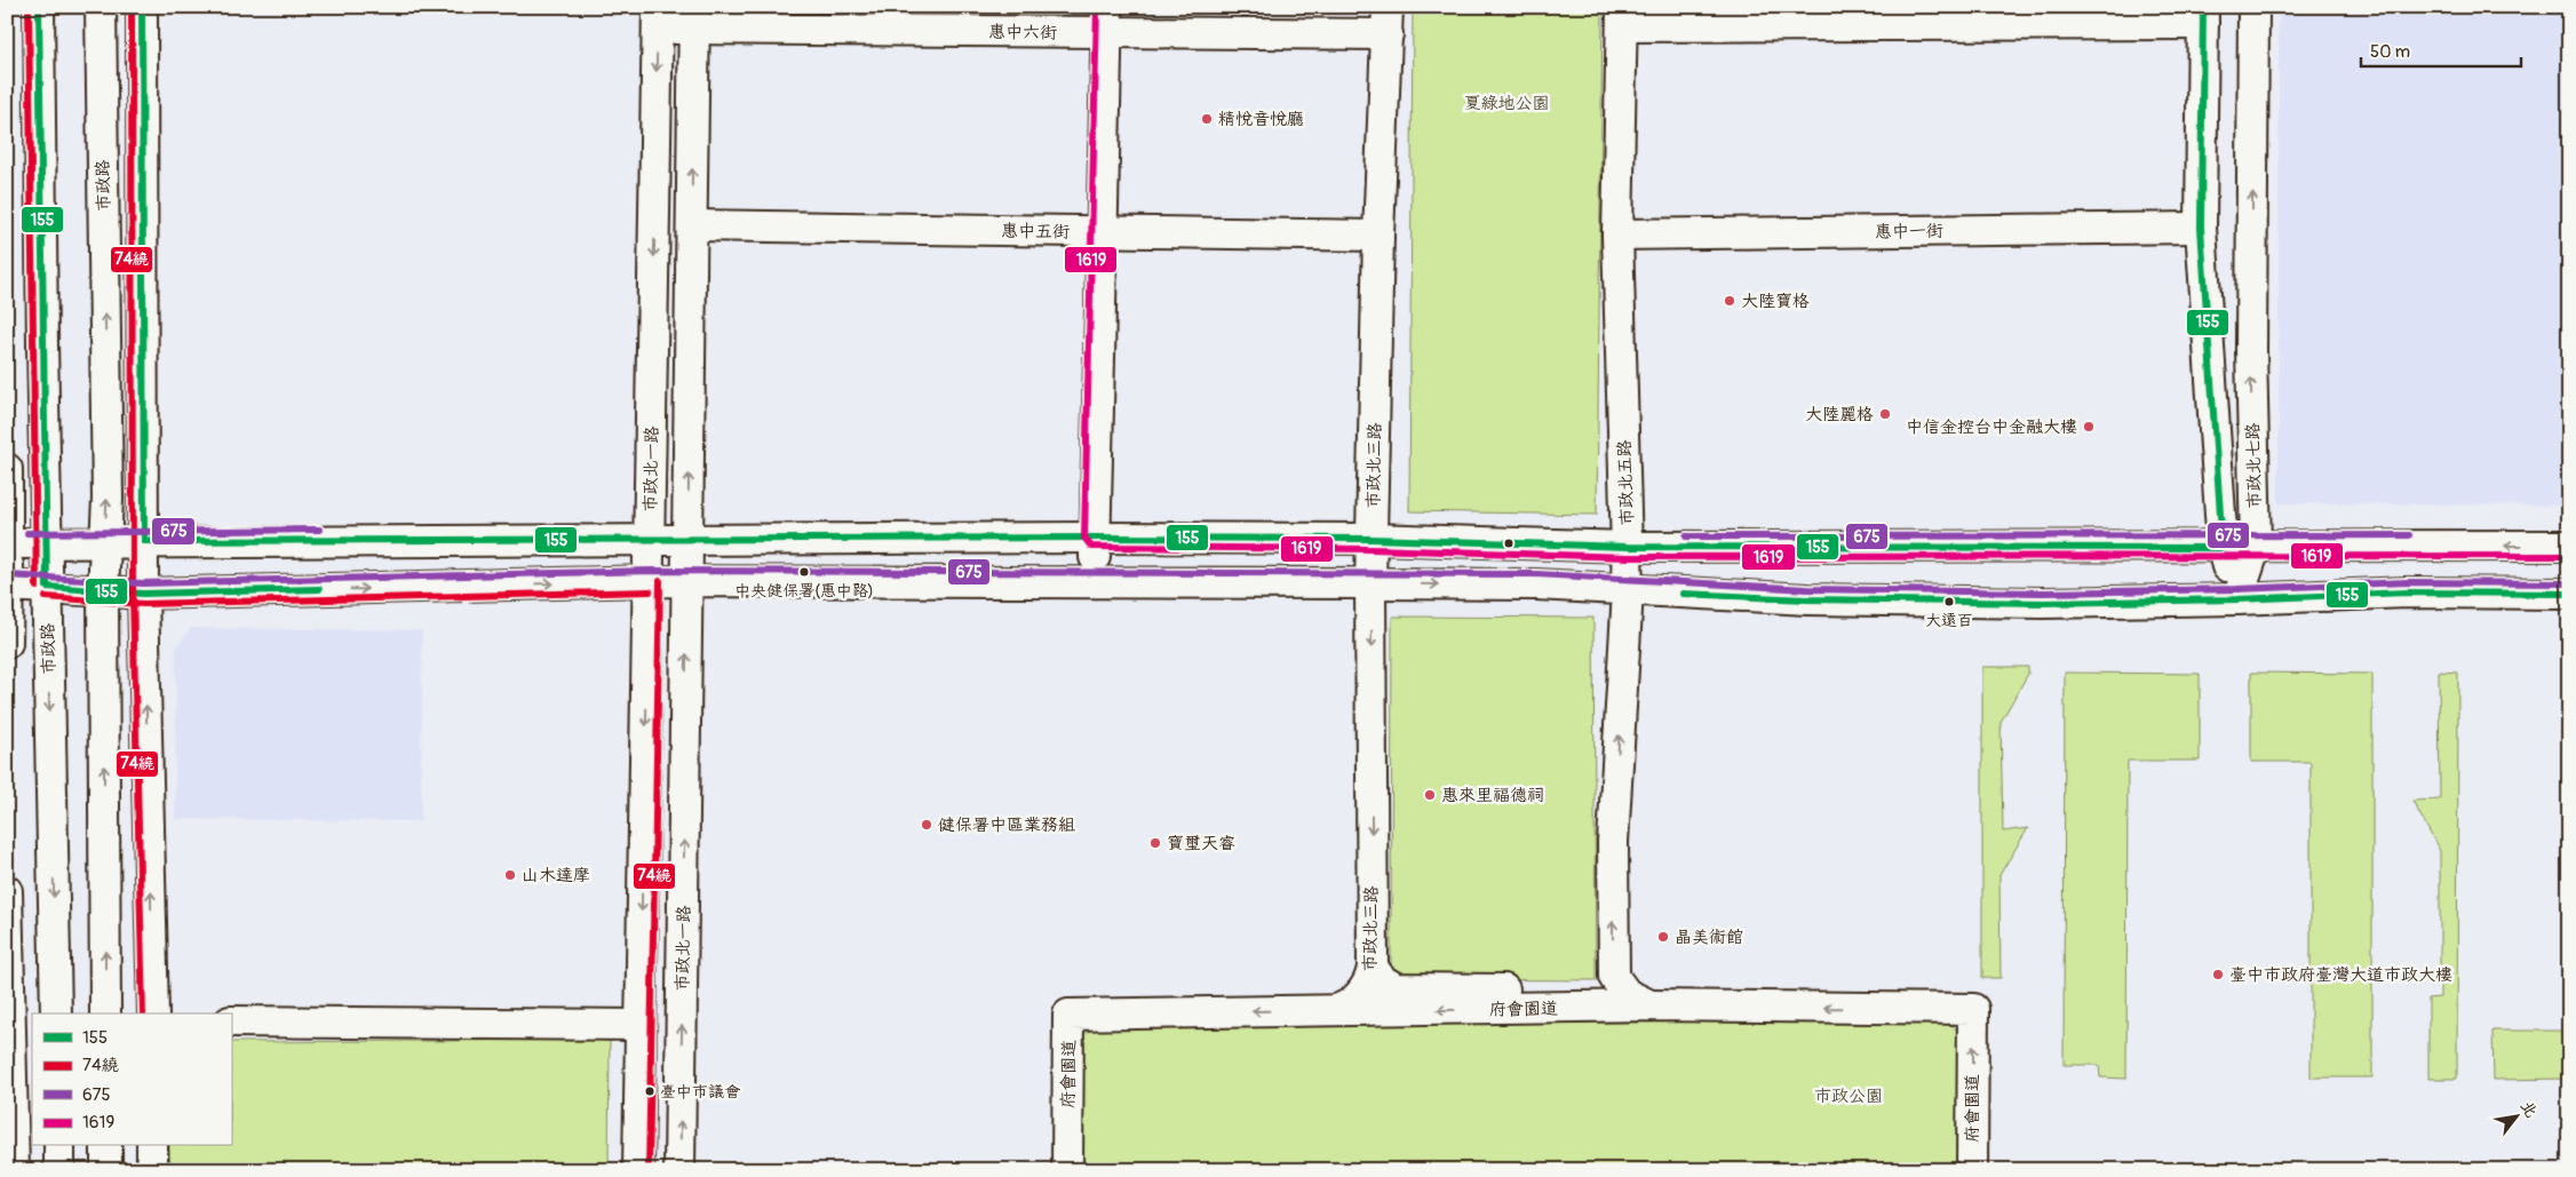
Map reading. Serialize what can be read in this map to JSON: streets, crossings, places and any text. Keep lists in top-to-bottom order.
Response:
{
  "streets": {
    "street": [
      "惠中六街",
      "市政路",
      "惠中五街",
      "惠中一街",
      "市政北三路",
      "市政北七路",
      "市政北一路",
      "市政北五路",
      "府會園道"
    ]
  },
  "crossings": [
    ["惠中六街", "市政北三路"],
    ["惠中六街", "市政北一路"],
    ["惠中五街", "市政北三路"],
    ["惠中五街", "市政北一路"],
    ["惠中一街", "市政北七路"],
    ["惠中一街", "市政北五路"],
    ["市政北三路", "府會園道"]
  ],
  "one_way": ["市政北三路", "市政北五路"],
  "parks": ["夏綠地公園", "市政公園"],
  "places": [
    "精悅音悅廳",
    "大陸寶格",
    "大陸麗格",
    "中信金控台中金融大樓",
    "中央健保署(惠中路)",
    "大遠百",
    "惠來里福德祠",
    "健保署中區業務組",
    "寶璽天睿",
    "山木達摩",
    "晶美術館",
    "臺中市政府臺灣大道市政大樓",
    "臺中市議會"
  ],
  "lines": [
    "transit line 155",
    "transit line 74繞",
    "transit line 1619",
    "transit line 675"
  ],
  "legend": [
    "155",
    "74繞",
    "675",
    "1619"
  ],
  "scale_bar": "50 m",
  "north": "top right"
}
